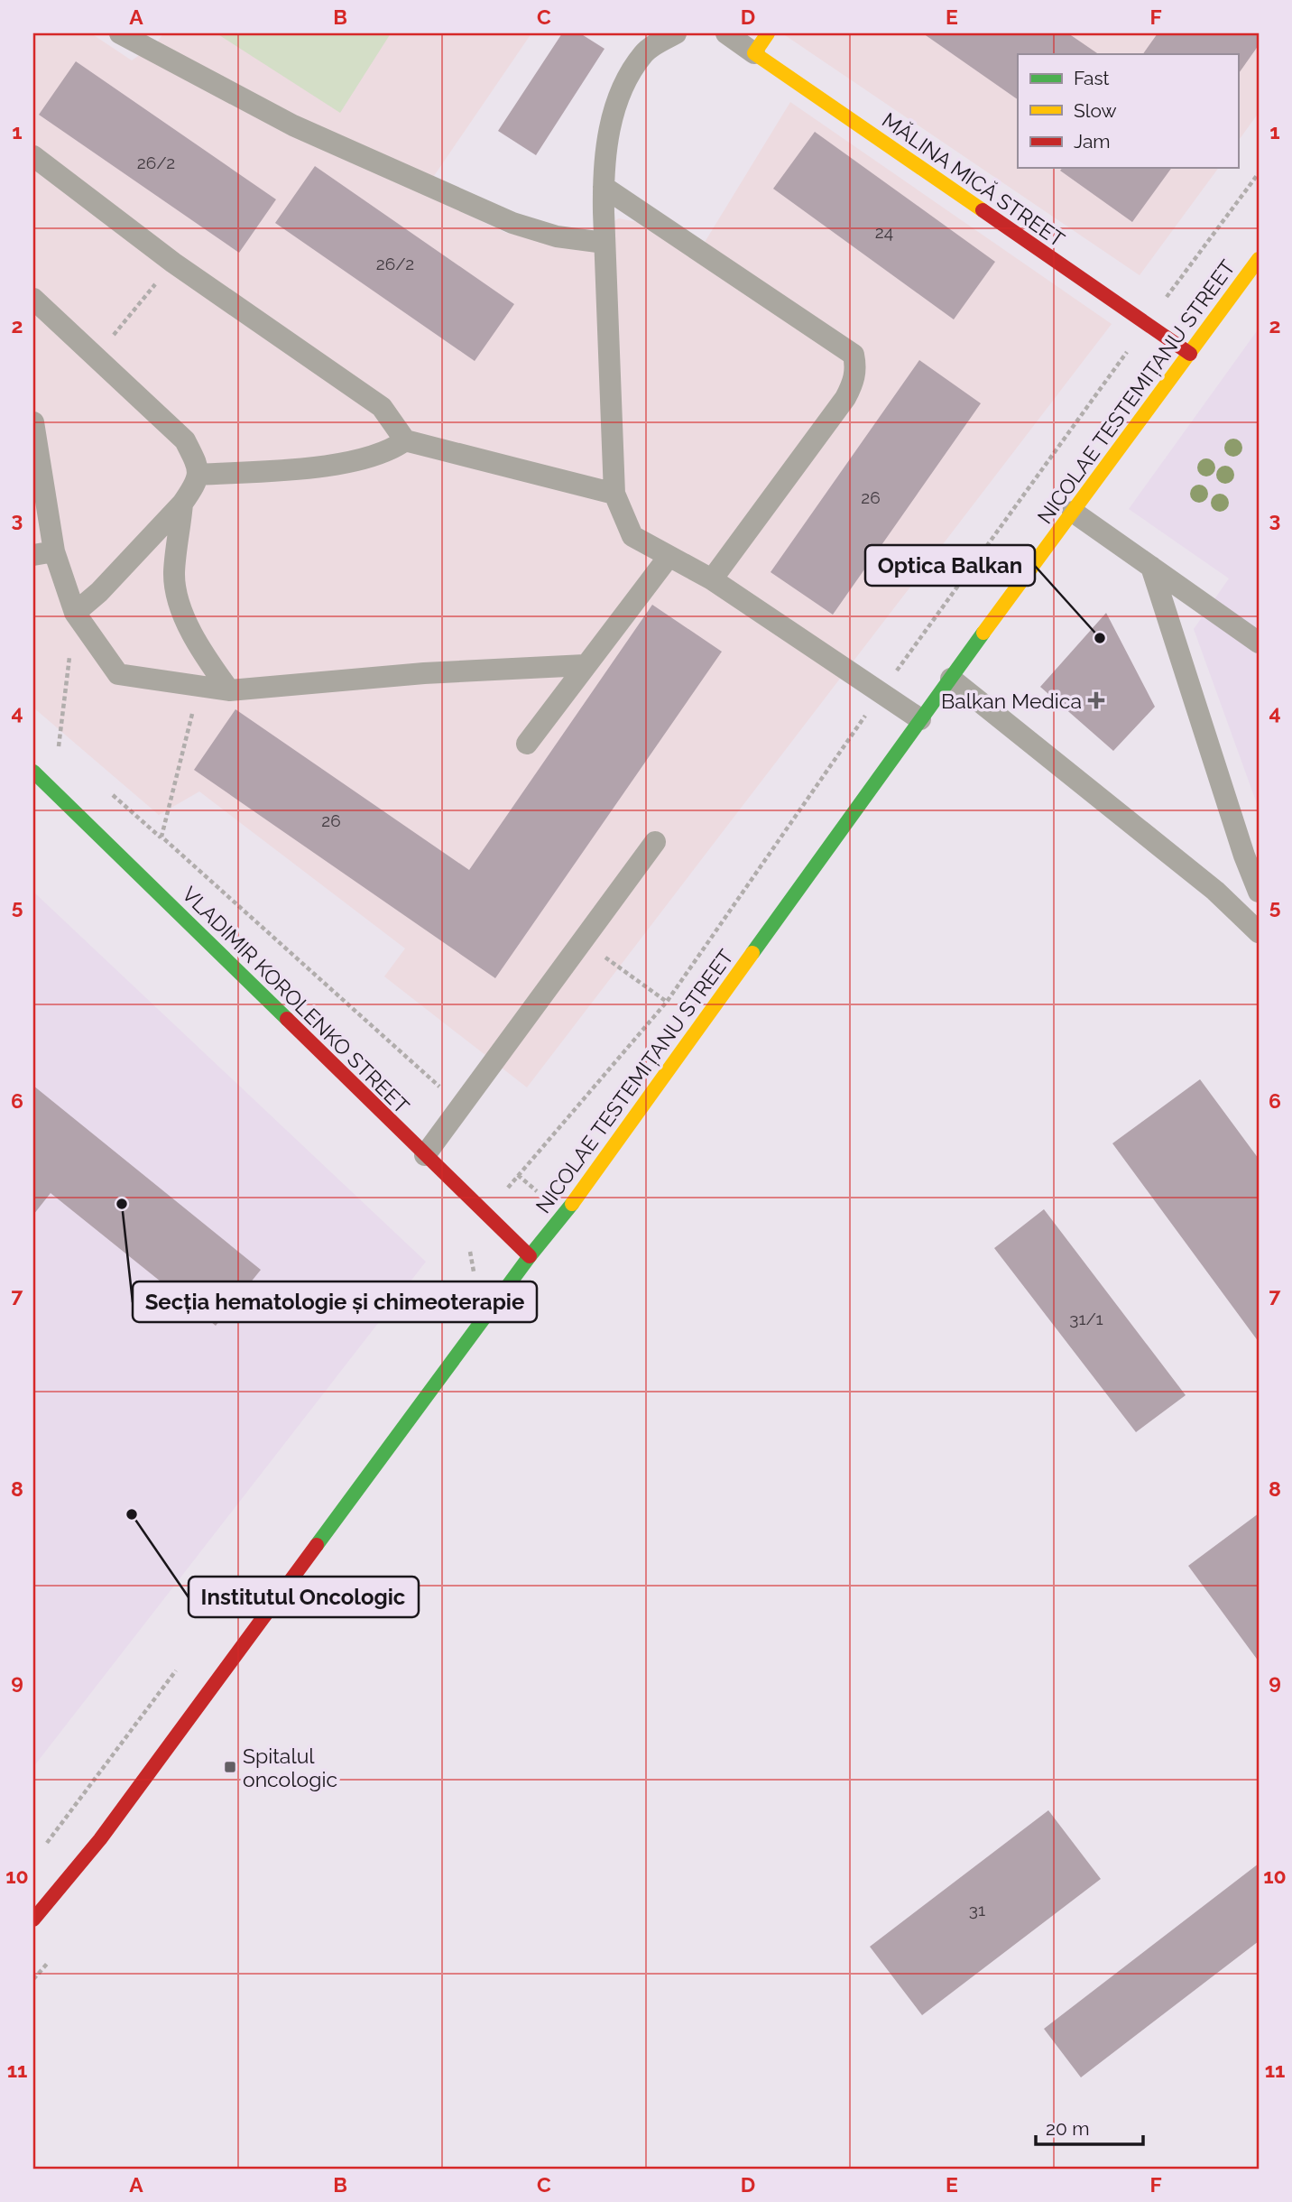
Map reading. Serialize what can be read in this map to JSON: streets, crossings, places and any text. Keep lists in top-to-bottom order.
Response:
{
  "streets": {
    "main road": ["MĂLINA MICĂ STREET", "NICOLAE TESTEMIȚANU STREET", "VLADIMIR KOROLENKO STREET"]
  },
  "crossings": [
    ["MĂLINA MICĂ STREET", "NICOLAE TESTEMIȚANU STREET"],
    ["NICOLAE TESTEMIȚANU STREET", "VLADIMIR KOROLENKO STREET"]
  ],
  "places": {
    "other": ["Optica Balkan", "Secția hematologie și chimeoterapie", "Institutul Oncologic"],
    "health": ["Balkan Medica"],
    "transit": ["Spitalul oncologic"]
  },
  "house_numbers": [
    "26/2",
    "24",
    "26/2",
    "26",
    "26",
    "31/1",
    "31"
  ],
  "legend": ["Fast", "Slow", "Jam"],
  "scale_bar": "20 m",
  "grid": {
    "columns": [
      "A",
      "B",
      "C",
      "D",
      "E",
      "F"
    ],
    "rows": [
      "1",
      "2",
      "3",
      "4",
      "5",
      "6",
      "7",
      "8",
      "9",
      "10",
      "11"
    ]
  }
}
